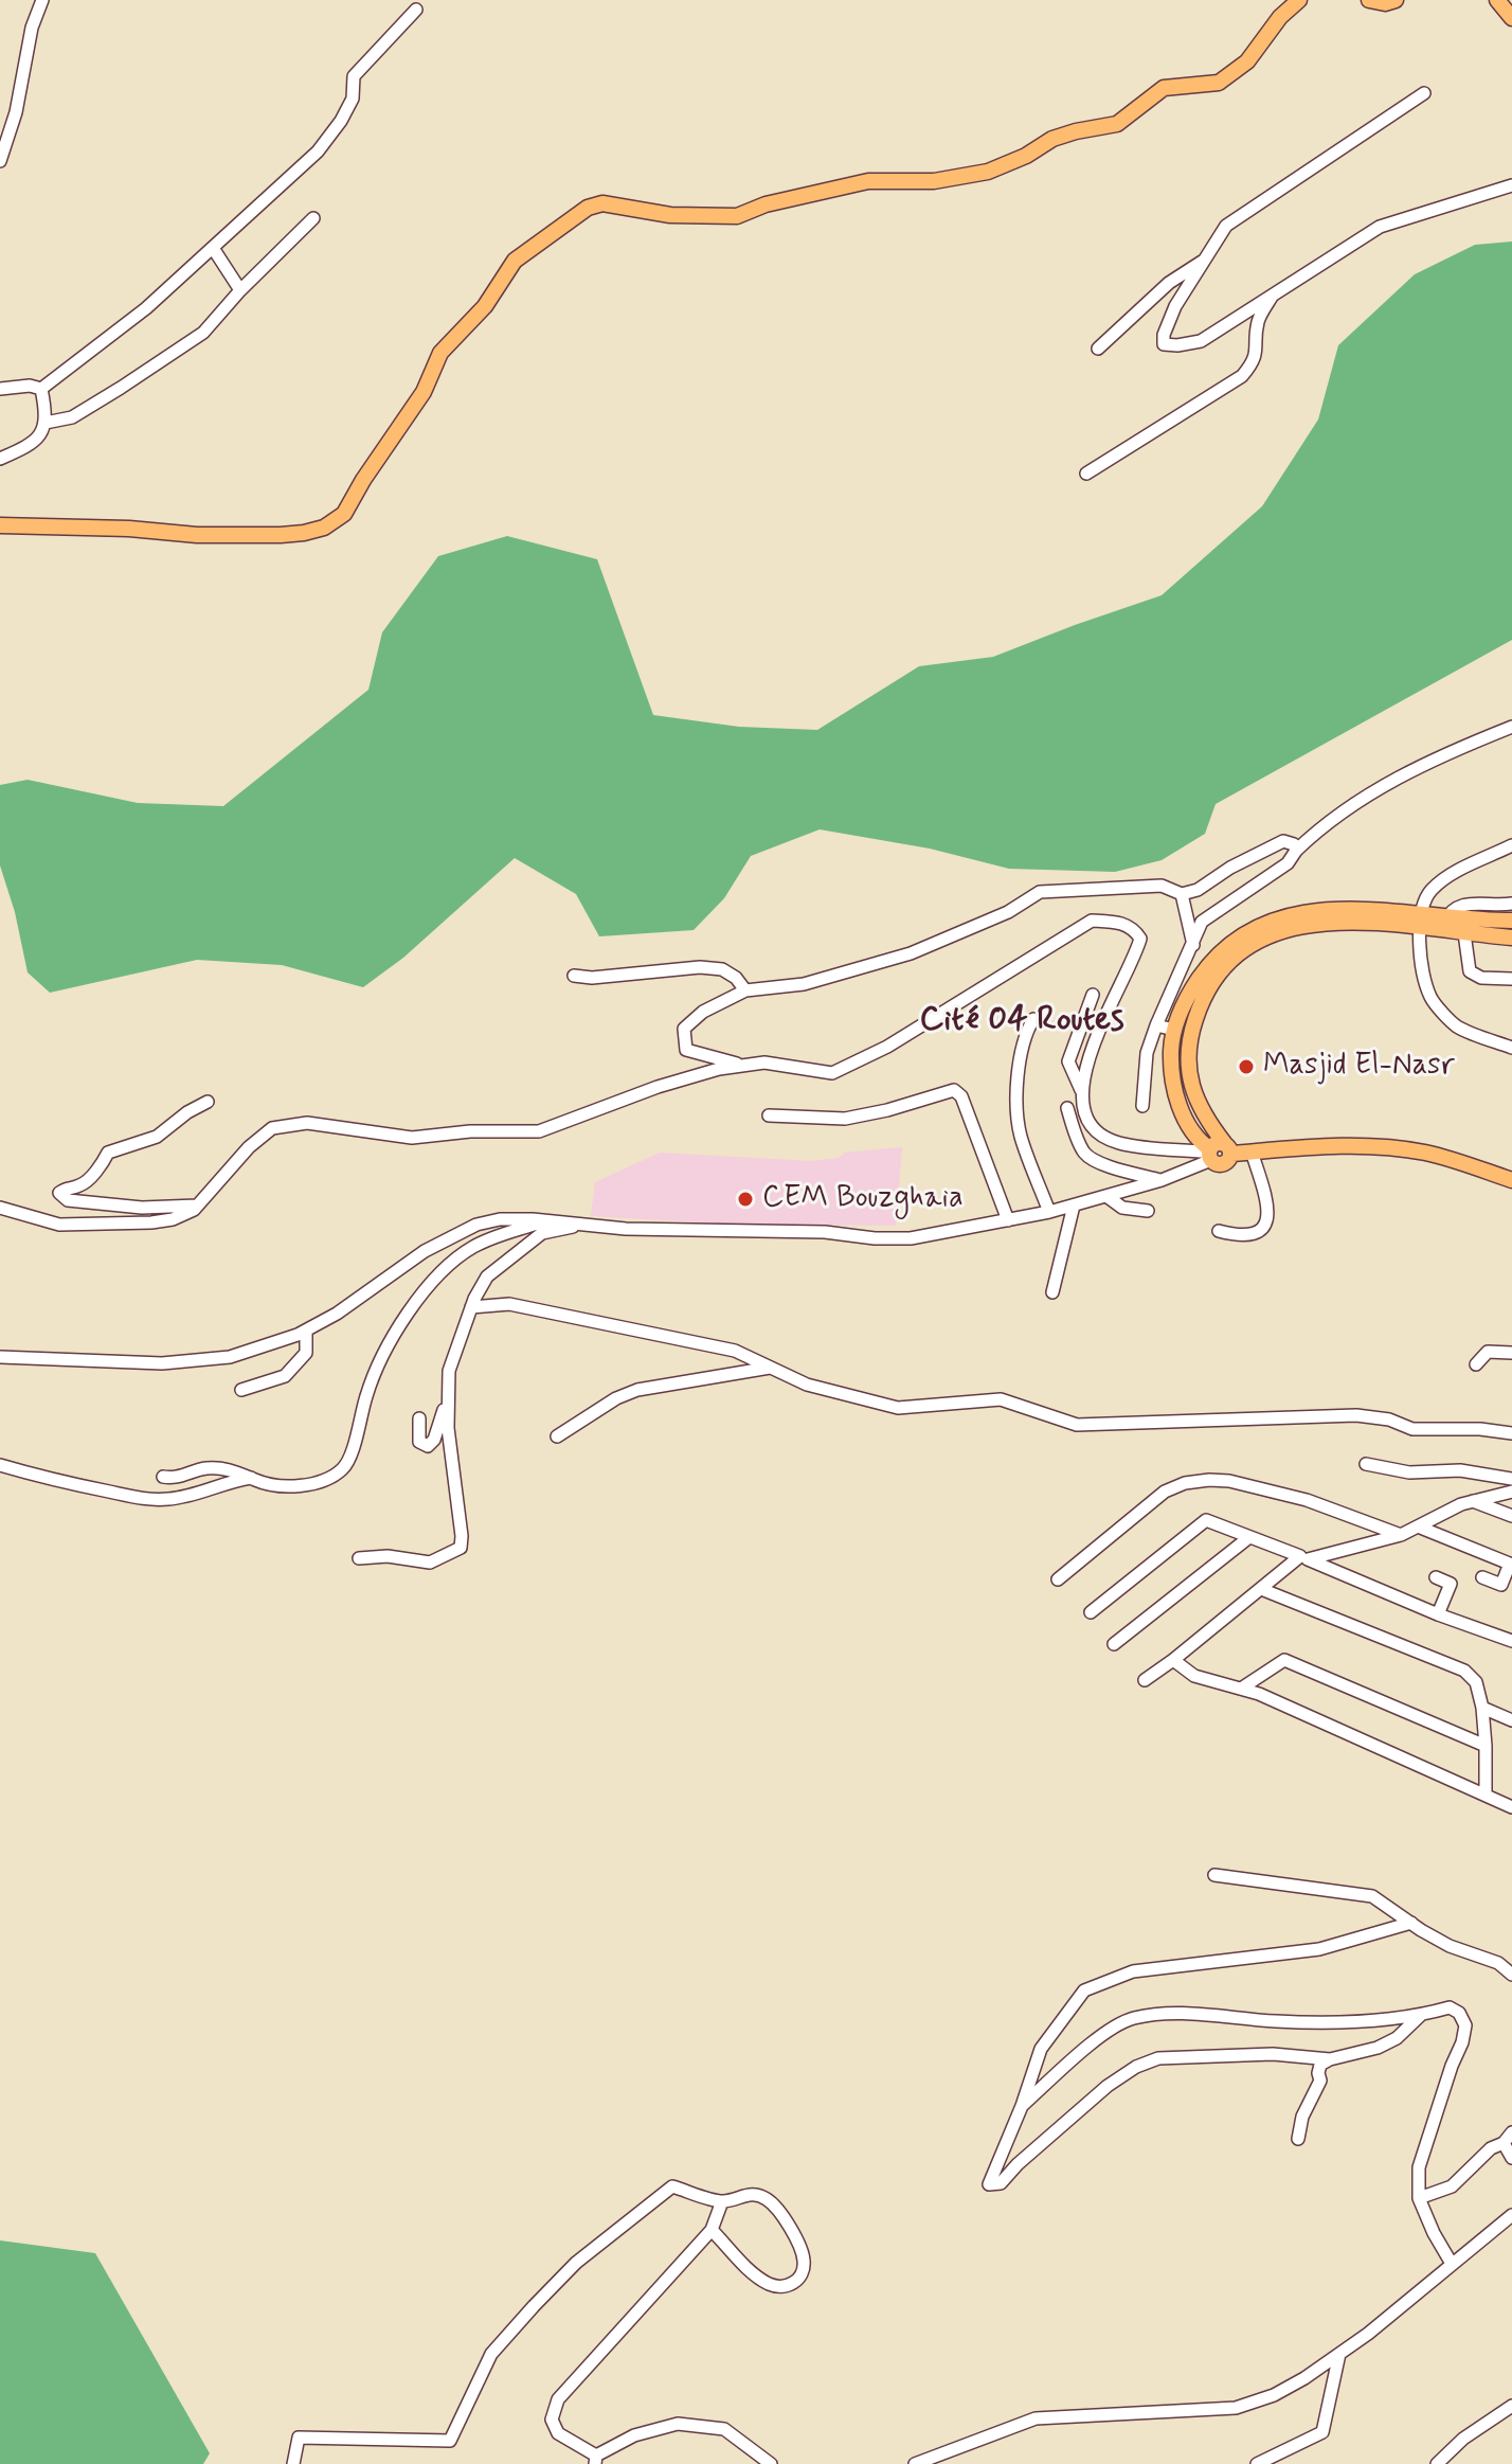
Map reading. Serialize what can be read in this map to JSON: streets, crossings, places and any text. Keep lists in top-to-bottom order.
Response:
{
  "districts": ["Cité 04 Routes"],
  "places": ["Masjid El-Nasr", "CEM Bouzghaia"]
}
